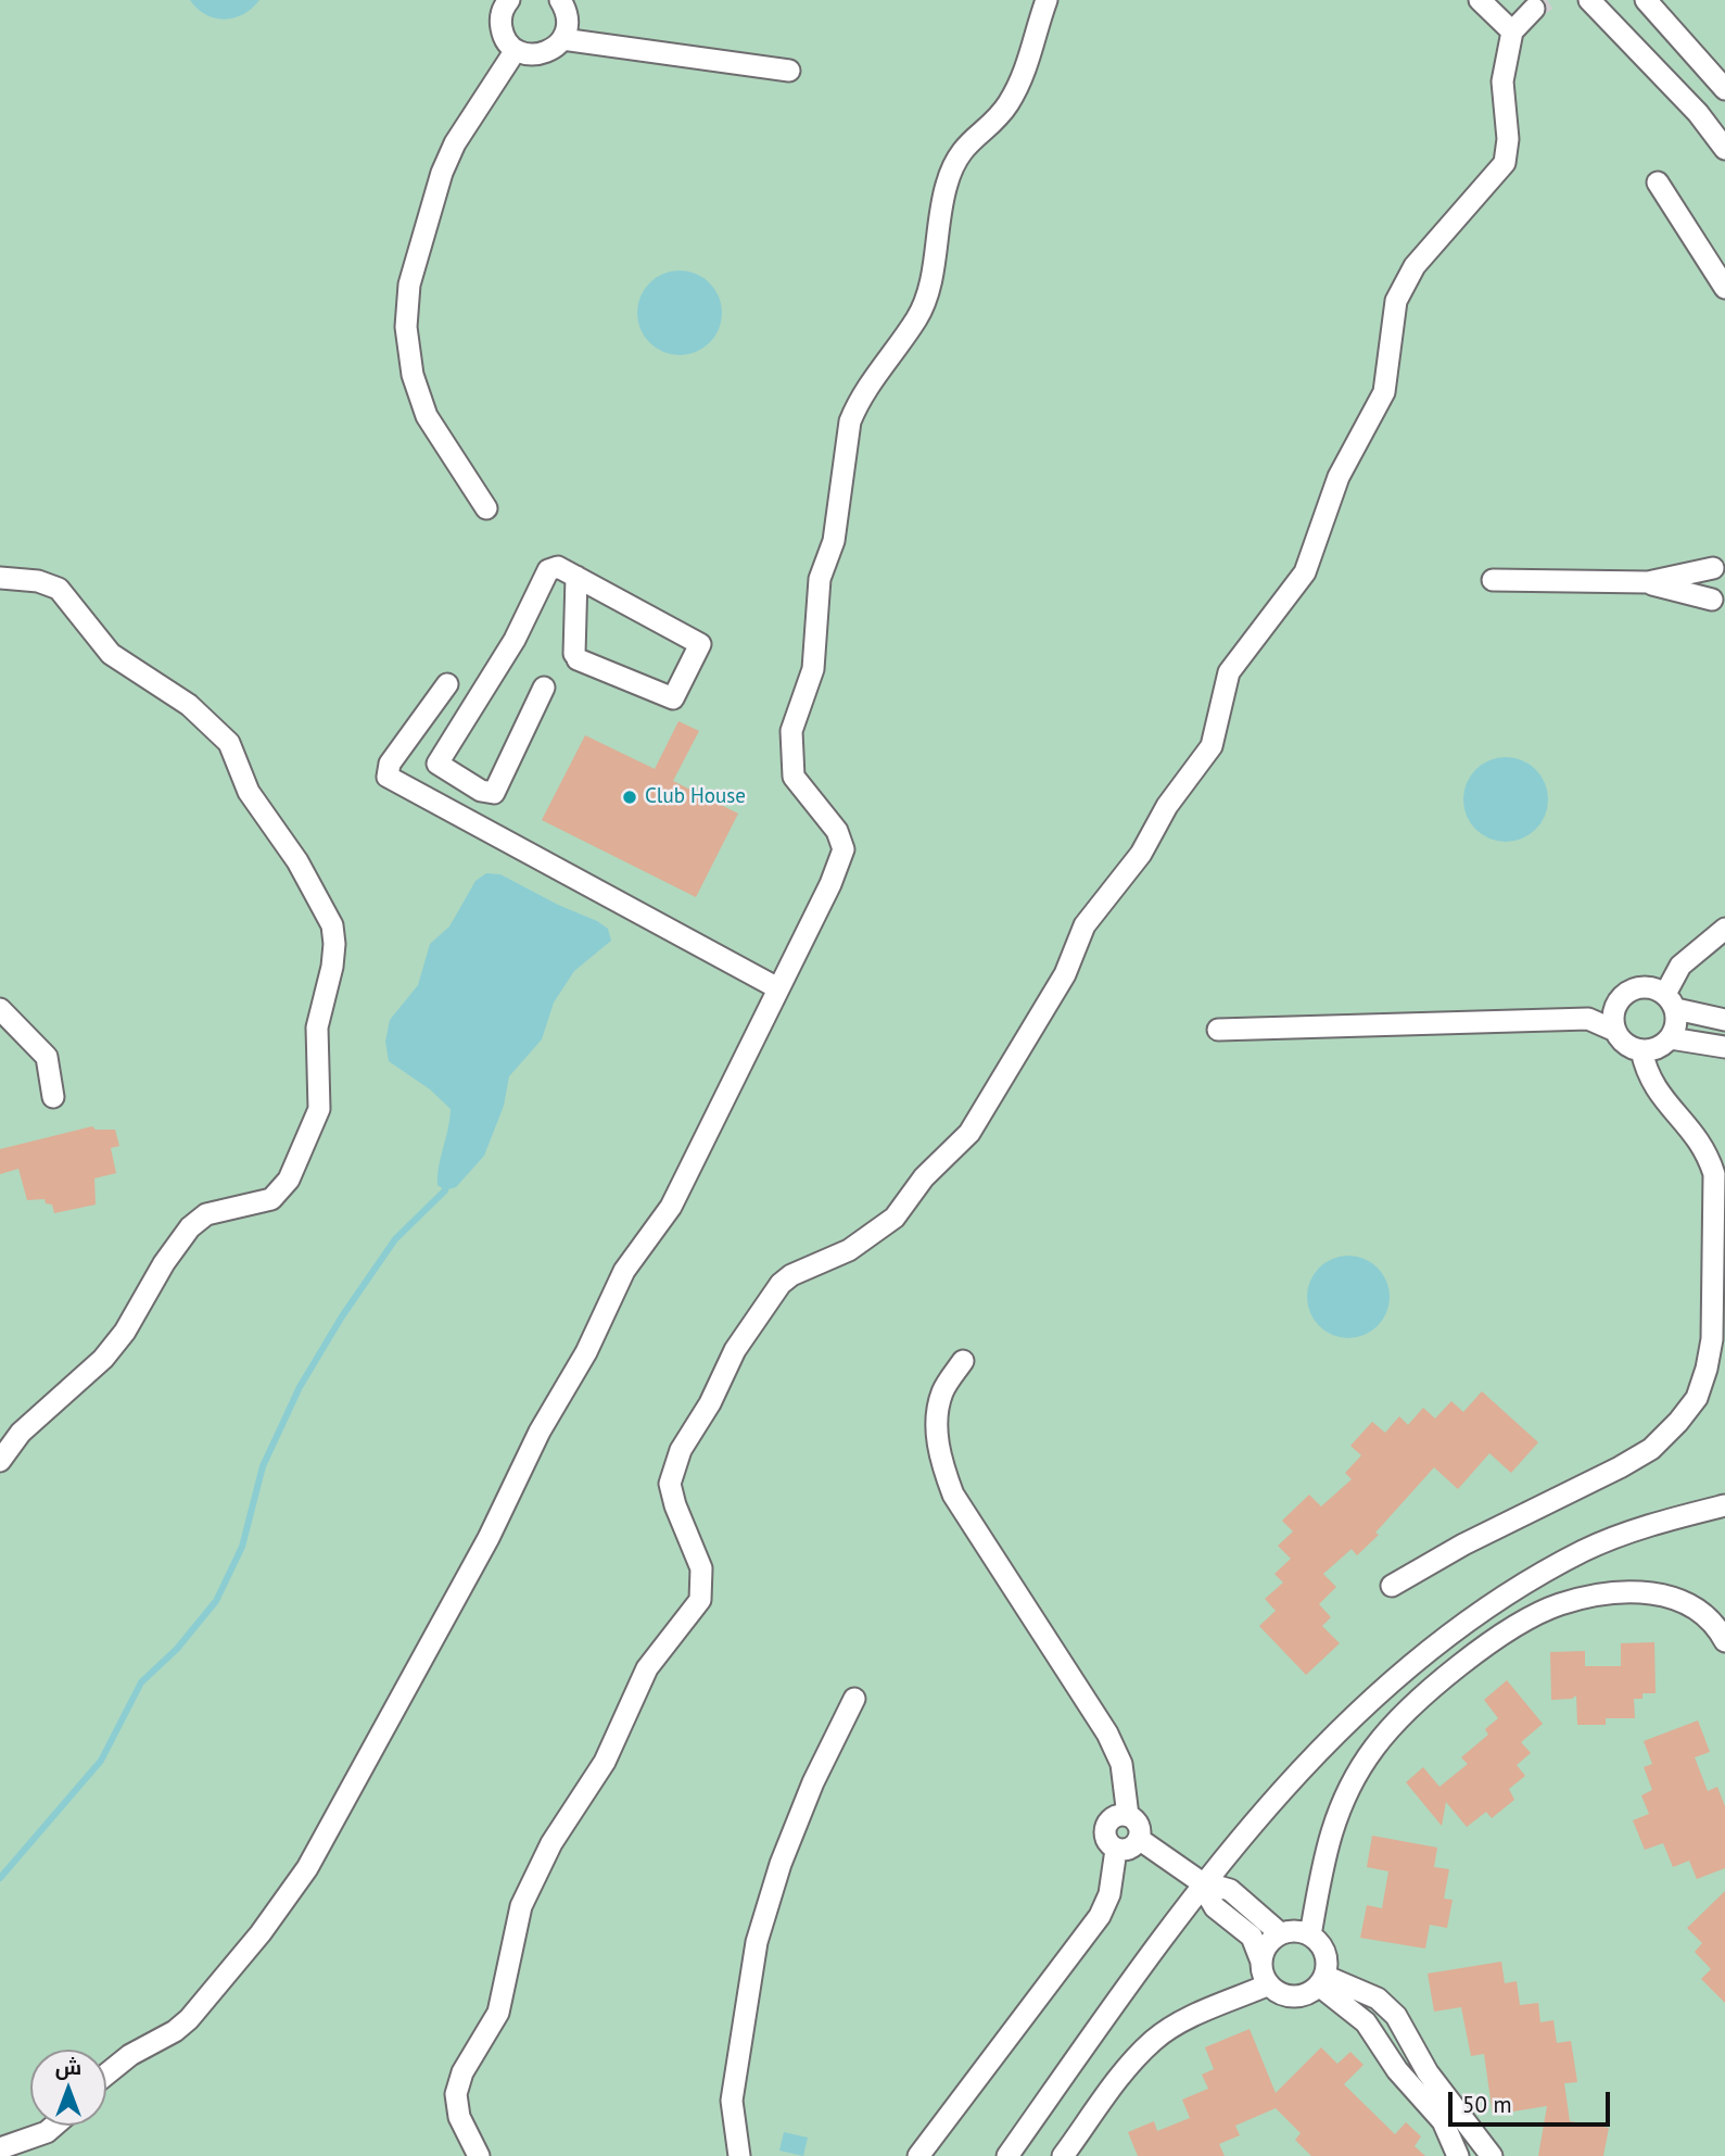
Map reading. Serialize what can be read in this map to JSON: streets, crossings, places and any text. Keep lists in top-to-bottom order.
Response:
{
  "places": ["Club House"],
  "scale_bar": "50 m",
  "north": "top"
}
